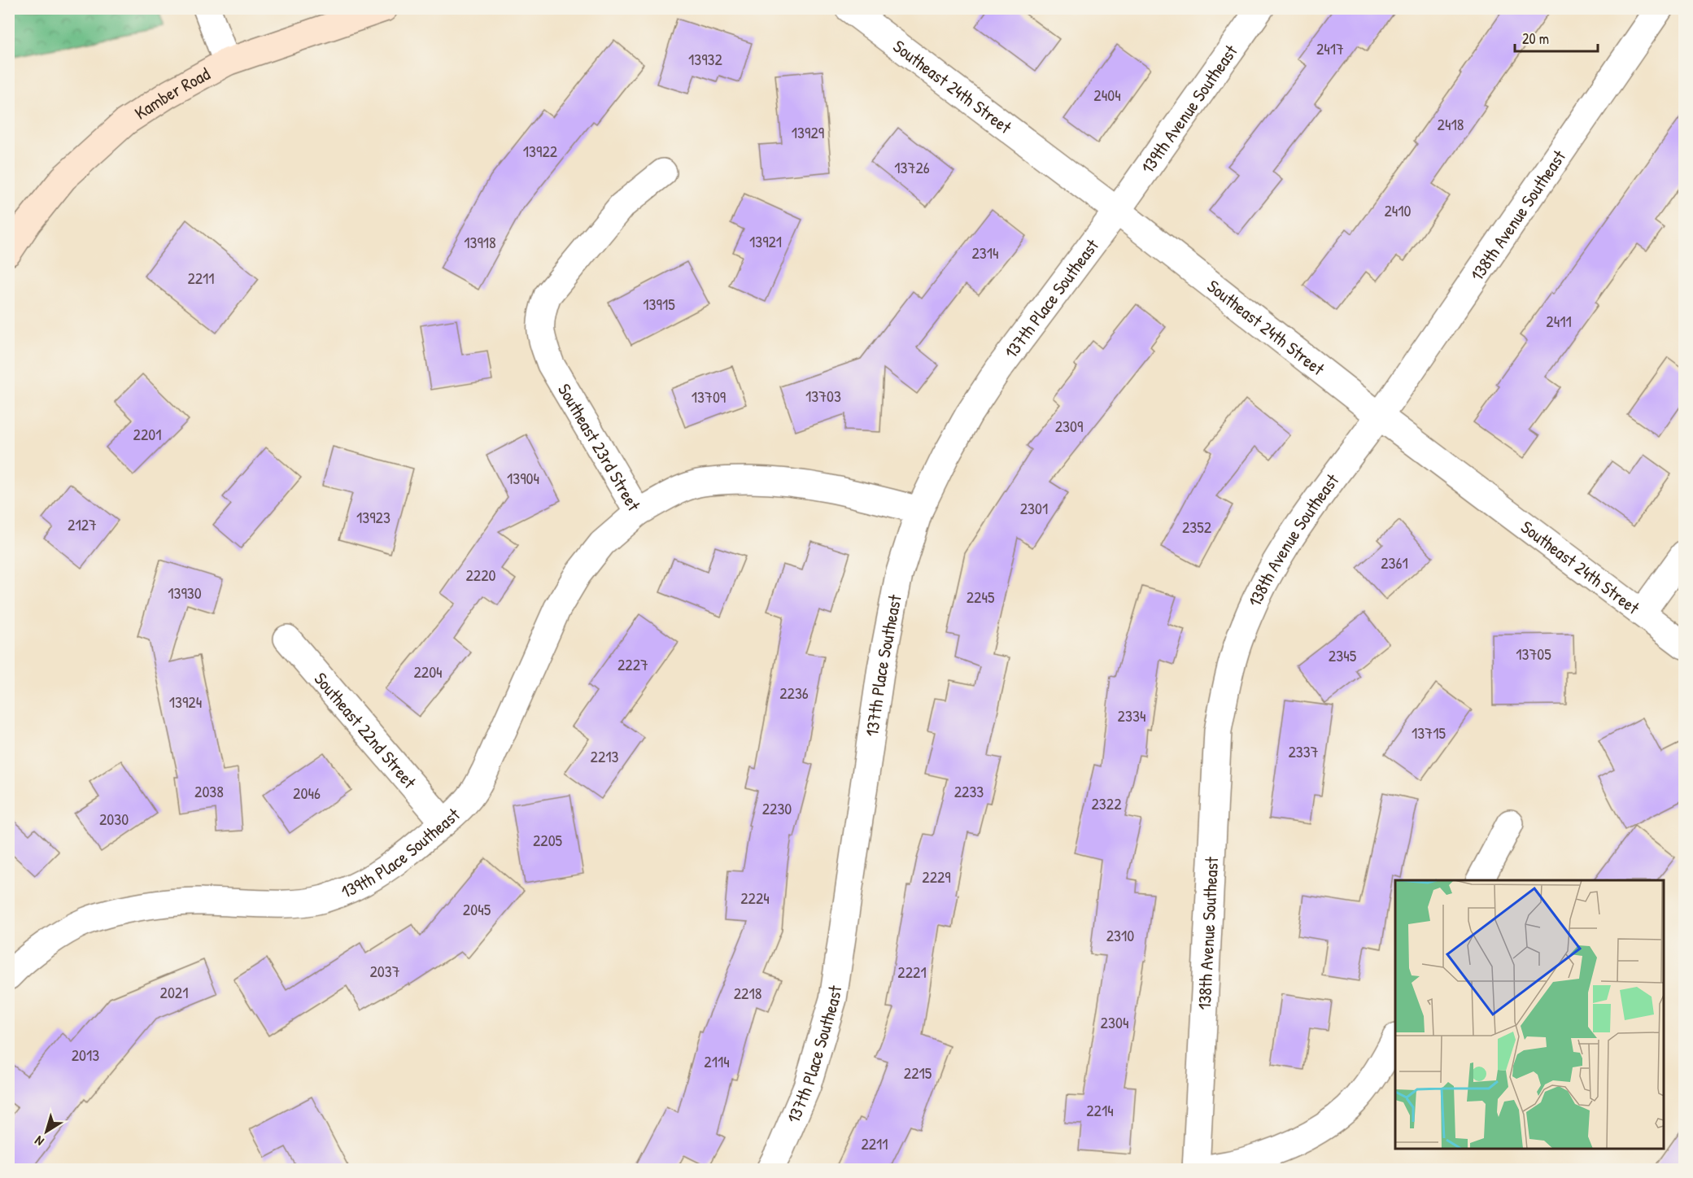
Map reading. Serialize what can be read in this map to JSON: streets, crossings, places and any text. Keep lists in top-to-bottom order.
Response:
{
  "streets": {
    "street": [
      "Southeast 24th Street",
      "Kamber Road",
      "139th Avenue Southeast",
      "138th Avenue Southeast",
      "137th Place Southeast",
      "Southeast 23rd Street",
      "Southeast 22nd Street",
      "139th Place Southeast"
    ]
  },
  "crossings": [
    ["Southeast 24th Street", "139th Avenue Southeast"],
    ["Southeast 24th Street", "138th Avenue Southeast"],
    ["Southeast 24th Street", "137th Place Southeast"],
    ["139th Avenue Southeast", "137th Place Southeast"],
    ["137th Place Southeast", "Southeast 23rd Street"],
    ["Southeast 23rd Street", "139th Place Southeast"],
    ["Southeast 22nd Street", "139th Place Southeast"]
  ],
  "house_numbers": [
    "2417",
    "13932",
    "2404",
    "2418",
    "13929",
    "13922",
    "13726",
    "2410",
    "13921",
    "13918",
    "2314",
    "2211",
    "13915",
    "2411",
    "13703",
    "13709",
    "2309",
    "2201",
    "13904",
    "2301",
    "13923",
    "2127",
    "2352",
    "2361",
    "2220",
    "13930",
    "2245",
    "13705",
    "2345",
    "2227",
    "2204",
    "2236",
    "13924",
    "2334",
    "13715",
    "2337",
    "2213",
    "2038",
    "2233",
    "2046",
    "2322",
    "2230",
    "2030",
    "2205",
    "2229",
    "2224",
    "2045",
    "2310",
    "2037",
    "2221",
    "2021",
    "2218",
    "2304",
    "2013",
    "2114",
    "2215",
    "2214",
    "2211"
  ],
  "scale_bar": "20 m",
  "north": "bottom left"
}
